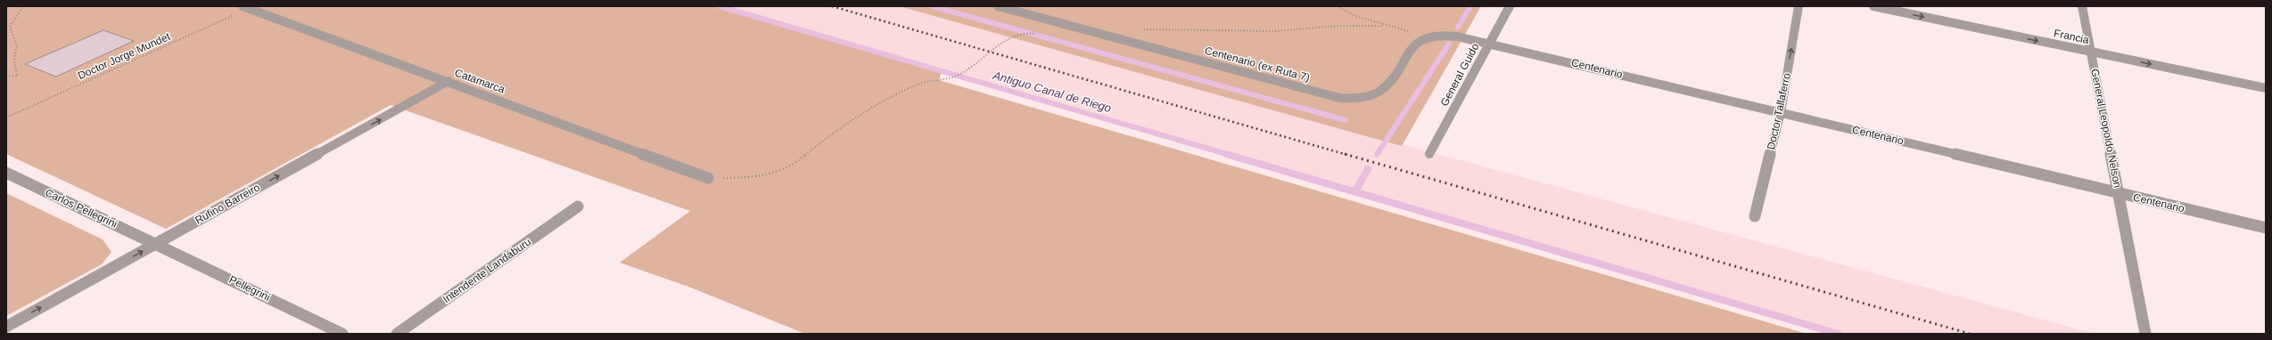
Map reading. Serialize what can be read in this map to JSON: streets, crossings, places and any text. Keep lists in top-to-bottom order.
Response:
{
  "streets": {
    "street": [
      "Francia",
      "Centenario (ex Ruta 7)",
      "Centenario",
      "General Guido",
      "Catamarca",
      "Doctor Tallaferro",
      "General Leopoldo Nelson",
      "Rufino Barreiro",
      "Carlos Pellegrini",
      "Intendente Landáburu",
      "Pellegrini"
    ],
    "path": ["Doctor Jorge Mundet"]
  },
  "crossings": [
    ["Francia", "General Leopoldo Nelson"],
    ["Doctor Jorge Mundet", "Catamarca"],
    ["Centenario (ex Ruta 7)", "Centenario"],
    ["Centenario (ex Ruta 7)", "General Guido"],
    ["Centenario", "General Guido"],
    ["Centenario", "Doctor Tallaferro"],
    ["Centenario", "General Leopoldo Nelson"],
    ["Catamarca", "Rufino Barreiro"],
    ["Rufino Barreiro", "Carlos Pellegrini"],
    ["Rufino Barreiro", "Pellegrini"],
    ["Carlos Pellegrini", "Pellegrini"]
  ],
  "one_way": ["Francia", "Doctor Tallaferro", "Rufino Barreiro"],
  "water": ["Antiguo Canal de Riego"]
}
